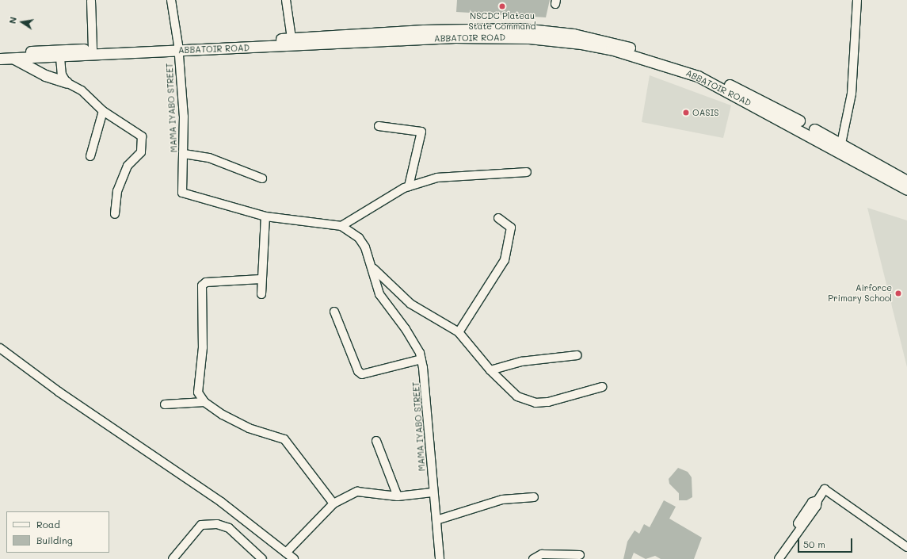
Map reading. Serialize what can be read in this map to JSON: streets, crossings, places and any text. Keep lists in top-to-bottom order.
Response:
{
  "streets": {
    "street": ["ABBATOIR ROAD", "MAMA IYABO STREET"]
  },
  "crossings": [
    ["ABBATOIR ROAD", "MAMA IYABO STREET"]
  ],
  "places": ["NSCDC Plateau State Command", "OASIS", "Airforce Primary School"],
  "legend": ["Road", "Building"],
  "scale_bar": "50 m",
  "north": "left"
}
